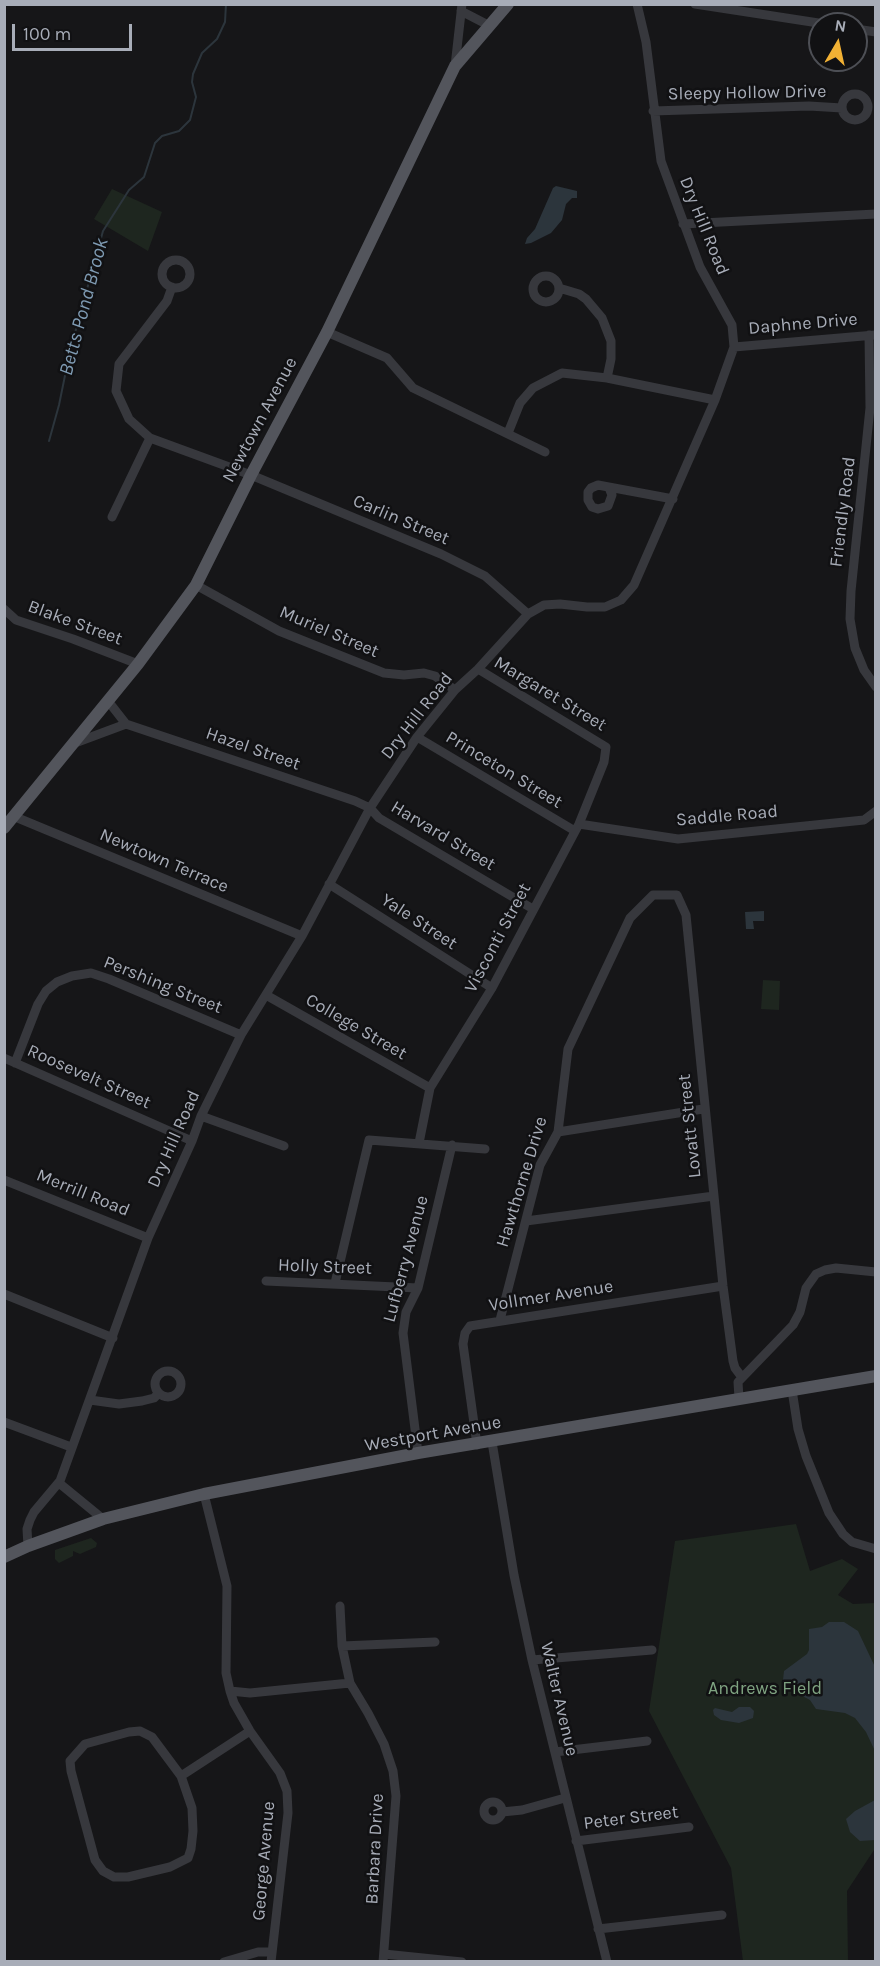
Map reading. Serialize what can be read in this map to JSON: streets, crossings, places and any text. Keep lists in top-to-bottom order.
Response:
{
  "streets": {
    "main road": ["Newtown Avenue", "Westport Avenue"],
    "street": [
      "Sleepy Hollow Drive",
      "Dry Hill Road",
      "Daphne Drive",
      "Friendly Road",
      "Carlin Street",
      "Blake Street",
      "Muriel Street",
      "Margaret Street",
      "Hazel Street",
      "Princeton Street",
      "Saddle Road",
      "Harvard Street",
      "Newtown Terrace",
      "Yale Street",
      "Visconti Street",
      "Pershing Street",
      "College Street",
      "Roosevelt Street",
      "Lovatt Street",
      "Hawthorne Drive",
      "Merrill Road",
      "Lufberry Avenue",
      "Holly Street",
      "Vollmer Avenue",
      "Walter Avenue",
      "Peter Street",
      "Barbara Drive",
      "George Avenue"
    ]
  },
  "crossings": [
    ["Sleepy Hollow Drive", "Dry Hill Road"],
    ["Dry Hill Road", "Daphne Drive"],
    ["Dry Hill Road", "Carlin Street"],
    ["Dry Hill Road", "Muriel Street"],
    ["Dry Hill Road", "Margaret Street"],
    ["Dry Hill Road", "Hazel Street"],
    ["Dry Hill Road", "Princeton Street"],
    ["Dry Hill Road", "Harvard Street"],
    ["Dry Hill Road", "Newtown Terrace"],
    ["Dry Hill Road", "Yale Street"],
    ["Dry Hill Road", "Pershing Street"],
    ["Dry Hill Road", "College Street"],
    ["Dry Hill Road", "Roosevelt Street"],
    ["Dry Hill Road", "Merrill Road"],
    ["Dry Hill Road", "Westport Avenue"],
    ["Daphne Drive", "Friendly Road"],
    ["Newtown Avenue", "Carlin Street"],
    ["Newtown Avenue", "Blake Street"],
    ["Newtown Avenue", "Muriel Street"],
    ["Newtown Avenue", "Newtown Terrace"],
    ["Margaret Street", "Visconti Street"],
    ["Hazel Street", "Harvard Street"],
    ["Princeton Street", "Saddle Road"],
    ["Princeton Street", "Visconti Street"],
    ["Saddle Road", "Visconti Street"],
    ["Harvard Street", "Visconti Street"],
    ["Yale Street", "Visconti Street"],
    ["Visconti Street", "College Street"],
    ["Pershing Street", "Roosevelt Street"],
    ["Lovatt Street", "Hawthorne Drive"],
    ["Lovatt Street", "Vollmer Avenue"],
    ["Hawthorne Drive", "Vollmer Avenue"],
    ["Lufberry Avenue", "Holly Street"],
    ["Lufberry Avenue", "Westport Avenue"],
    ["Vollmer Avenue", "Westport Avenue"],
    ["Westport Avenue", "Walter Avenue"],
    ["Westport Avenue", "George Avenue"],
    ["Walter Avenue", "Peter Street"]
  ],
  "water": ["Betts Pond Brook"],
  "parks": ["Andrews Field"],
  "scale_bar": "100 m",
  "north": "top"
}
